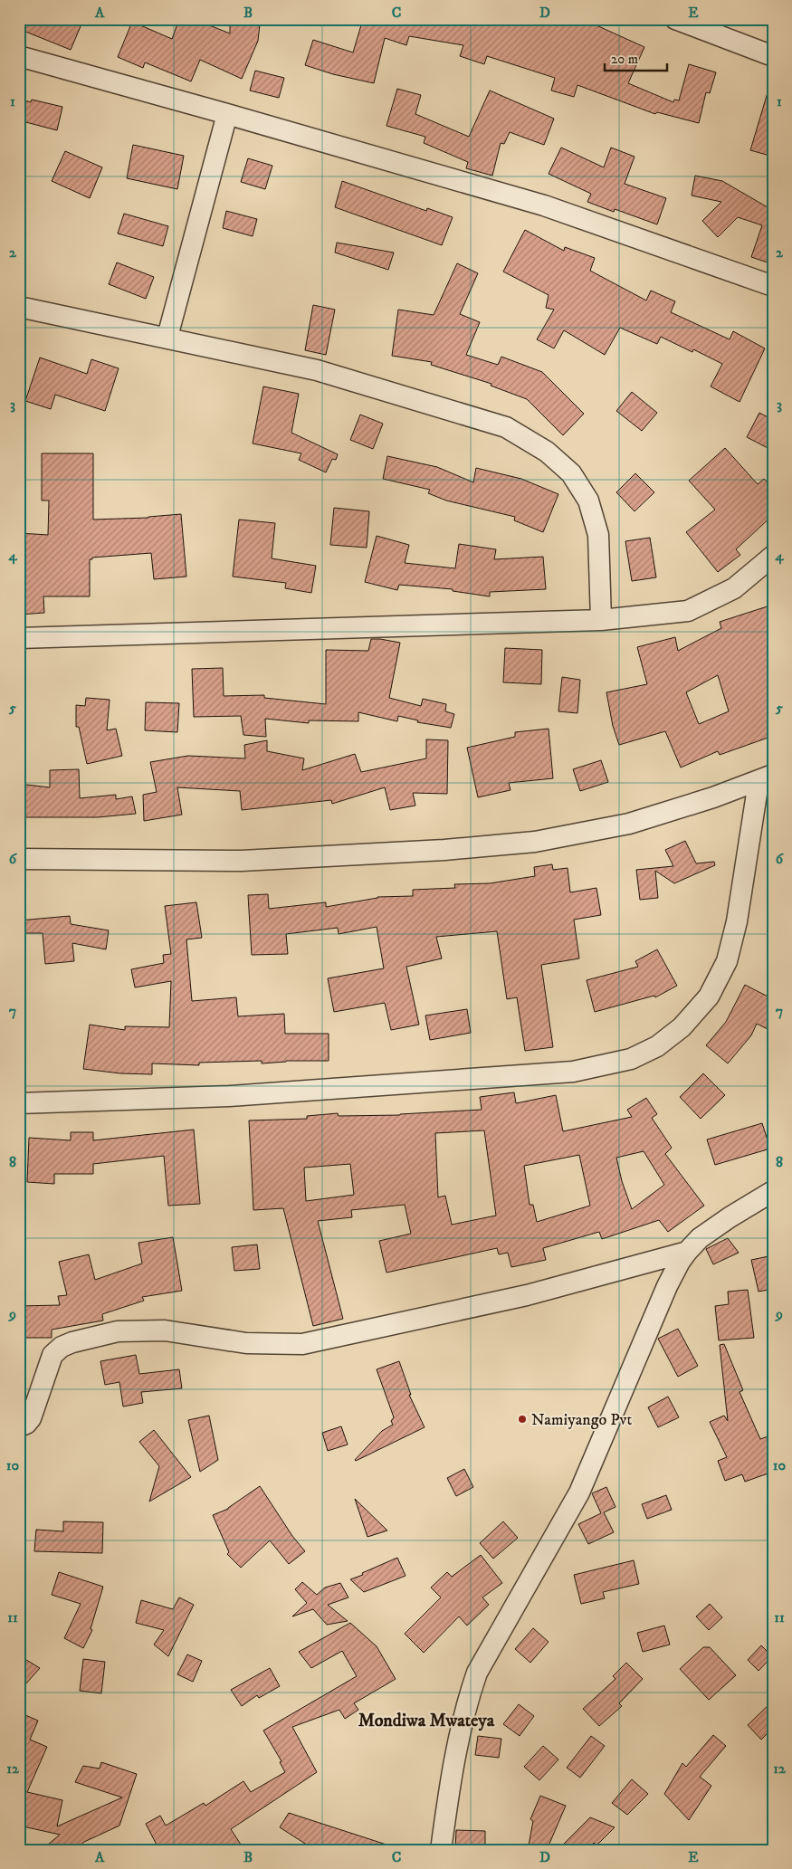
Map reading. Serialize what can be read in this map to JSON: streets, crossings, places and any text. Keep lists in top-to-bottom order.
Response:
{
  "districts": ["Mondiwa Mwateya"],
  "places": ["Namiyango Pvt"],
  "scale_bar": "20 m",
  "grid": {
    "columns": [
      "A",
      "B",
      "C",
      "D",
      "E"
    ],
    "rows": [
      "1",
      "2",
      "3",
      "4",
      "5",
      "6",
      "7",
      "8",
      "9",
      "10",
      "11",
      "12"
    ]
  }
}
